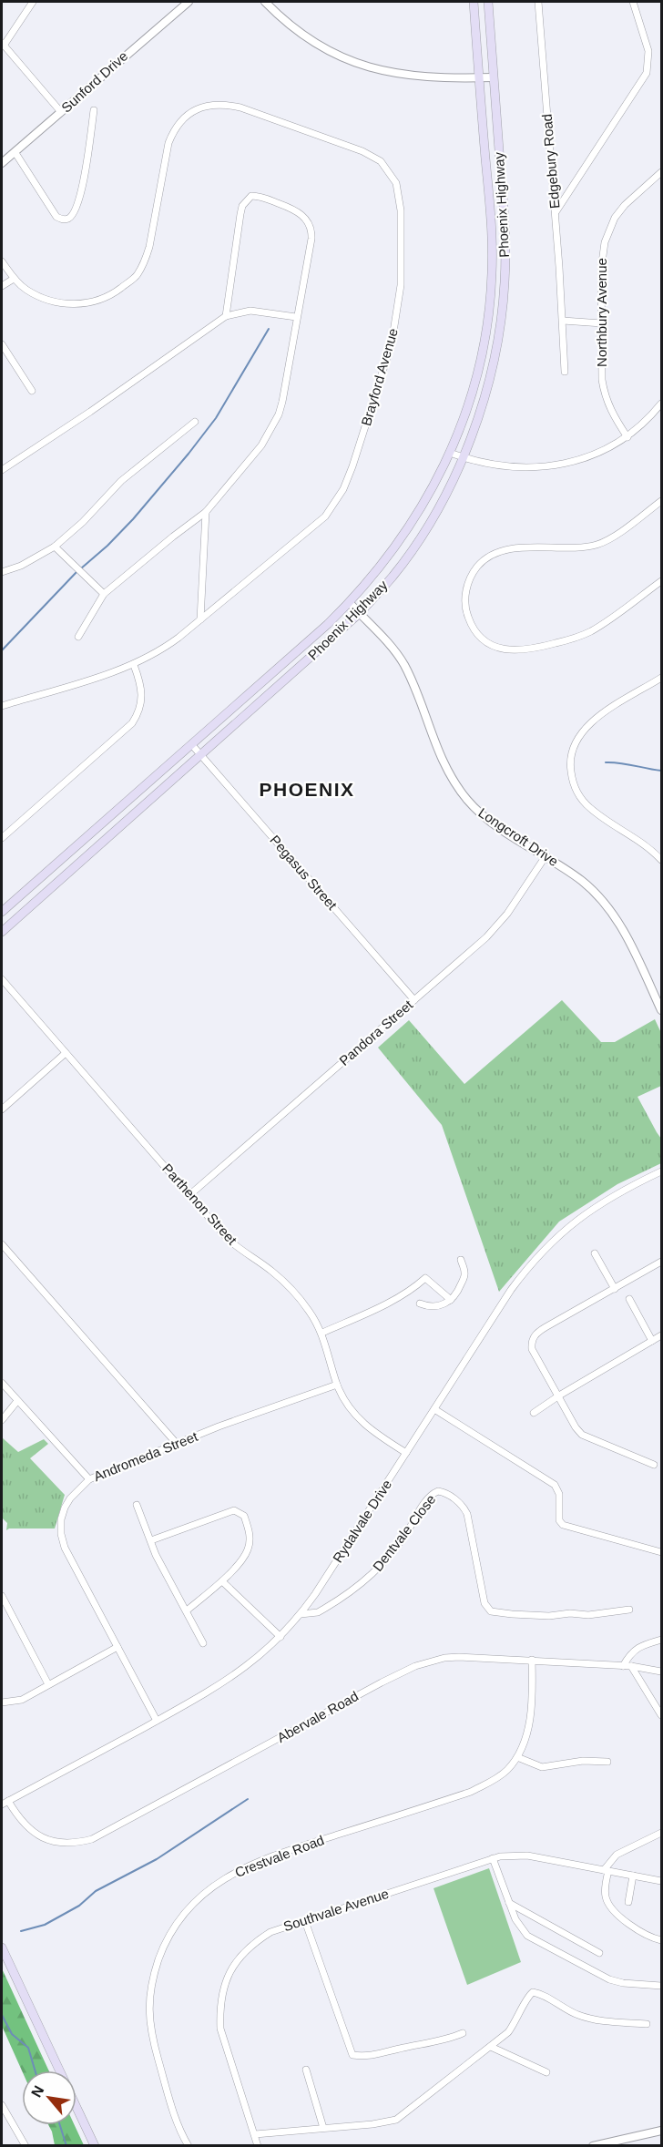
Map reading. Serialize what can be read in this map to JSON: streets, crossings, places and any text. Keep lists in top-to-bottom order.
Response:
{
  "streets": {
    "main road": ["Phoenix Highway"],
    "street": [
      "Sunford Drive",
      "Edgebury Road",
      "Northbury Avenue",
      "Brayford Avenue",
      "Longcroft Drive",
      "Pegasus Street",
      "Pandora Street",
      "Parthenon Street",
      "Andromeda Street",
      "Rydalvale Drive",
      "Dentvale Close",
      "Abervale Road",
      "Crestvale Road",
      "Southvale Avenue"
    ]
  },
  "crossings": [
    ["Phoenix Highway", "Longcroft Drive"],
    ["Phoenix Highway", "Pegasus Street"],
    ["Longcroft Drive", "Pandora Street"],
    ["Pegasus Street", "Pandora Street"],
    ["Pandora Street", "Parthenon Street"],
    ["Parthenon Street", "Andromeda Street"],
    ["Parthenon Street", "Rydalvale Drive"],
    ["Andromeda Street", "Rydalvale Drive"],
    ["Rydalvale Drive", "Dentvale Close"],
    ["Rydalvale Drive", "Abervale Road"],
    ["Abervale Road", "Crestvale Road"]
  ],
  "districts": ["PHOENIX"],
  "north": "top left"
}
